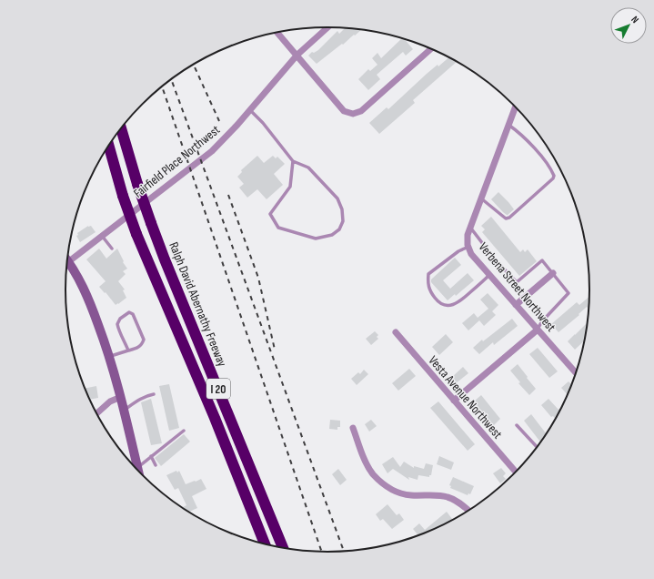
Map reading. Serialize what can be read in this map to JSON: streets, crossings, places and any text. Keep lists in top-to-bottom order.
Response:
{
  "streets": {
    "highway": ["Ralph David Abernathy Freeway", "I 20"],
    "street": ["Fairfield Place Northwest", "Verbena Street Northwest", "Vesta Avenue Northwest"]
  },
  "north": "top right"
}
